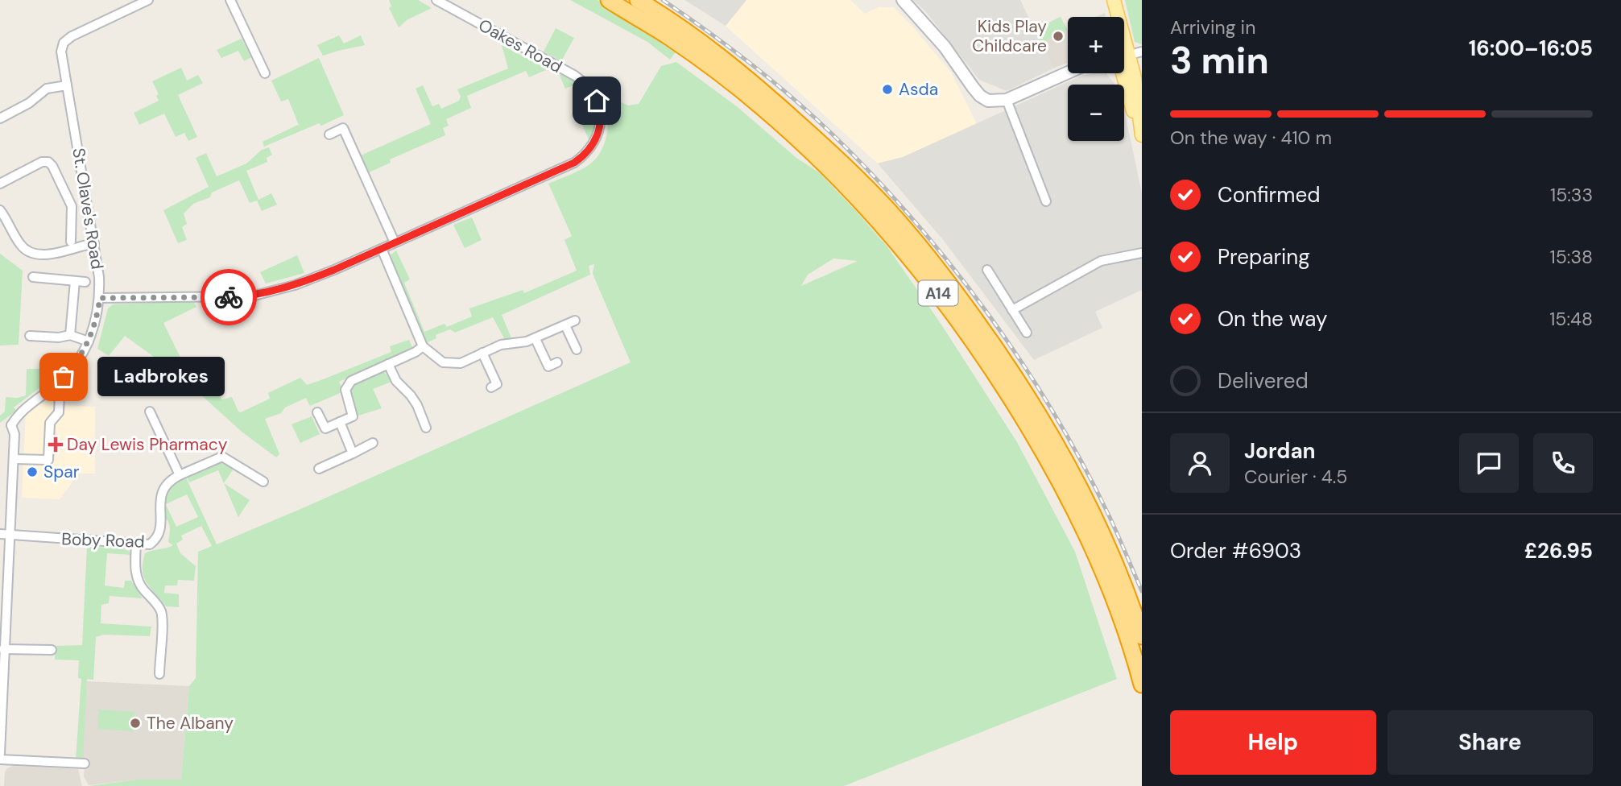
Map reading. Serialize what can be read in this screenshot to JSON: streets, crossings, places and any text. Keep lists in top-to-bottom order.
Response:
{
  "streets": {
    "highway": ["A14"],
    "street": ["Oakes Road", "St. Olave's Road", "Boby Road"]
  },
  "crossings": [
    ["Oakes Road", "St. Olave's Road"]
  ],
  "places": {
    "other": [
      "Kids Play Childcare",
      "Asda",
      "Ladbrokes",
      "Spar",
      "The Albany"
    ],
    "health": ["Day Lewis Pharmacy"]
  },
  "page": {
    "heading": ["3 min", "Arriving in", "16:00–16:05"],
    "panel": [
      "Jordan",
      "Courier · 4.5",
      "Order #6903",
      "£26.95"
    ],
    "map_buttons": ["+", "−"],
    "bar": "On the way · 410 m",
    "list": [
      ["Confirmed", "15:33"],
      ["Preparing", "15:38"],
      ["On the way", "15:48"],
      "Delivered"
    ],
    "bubble": "Ladbrokes",
    "buttons": ["Help", "Share"]
  }
}
